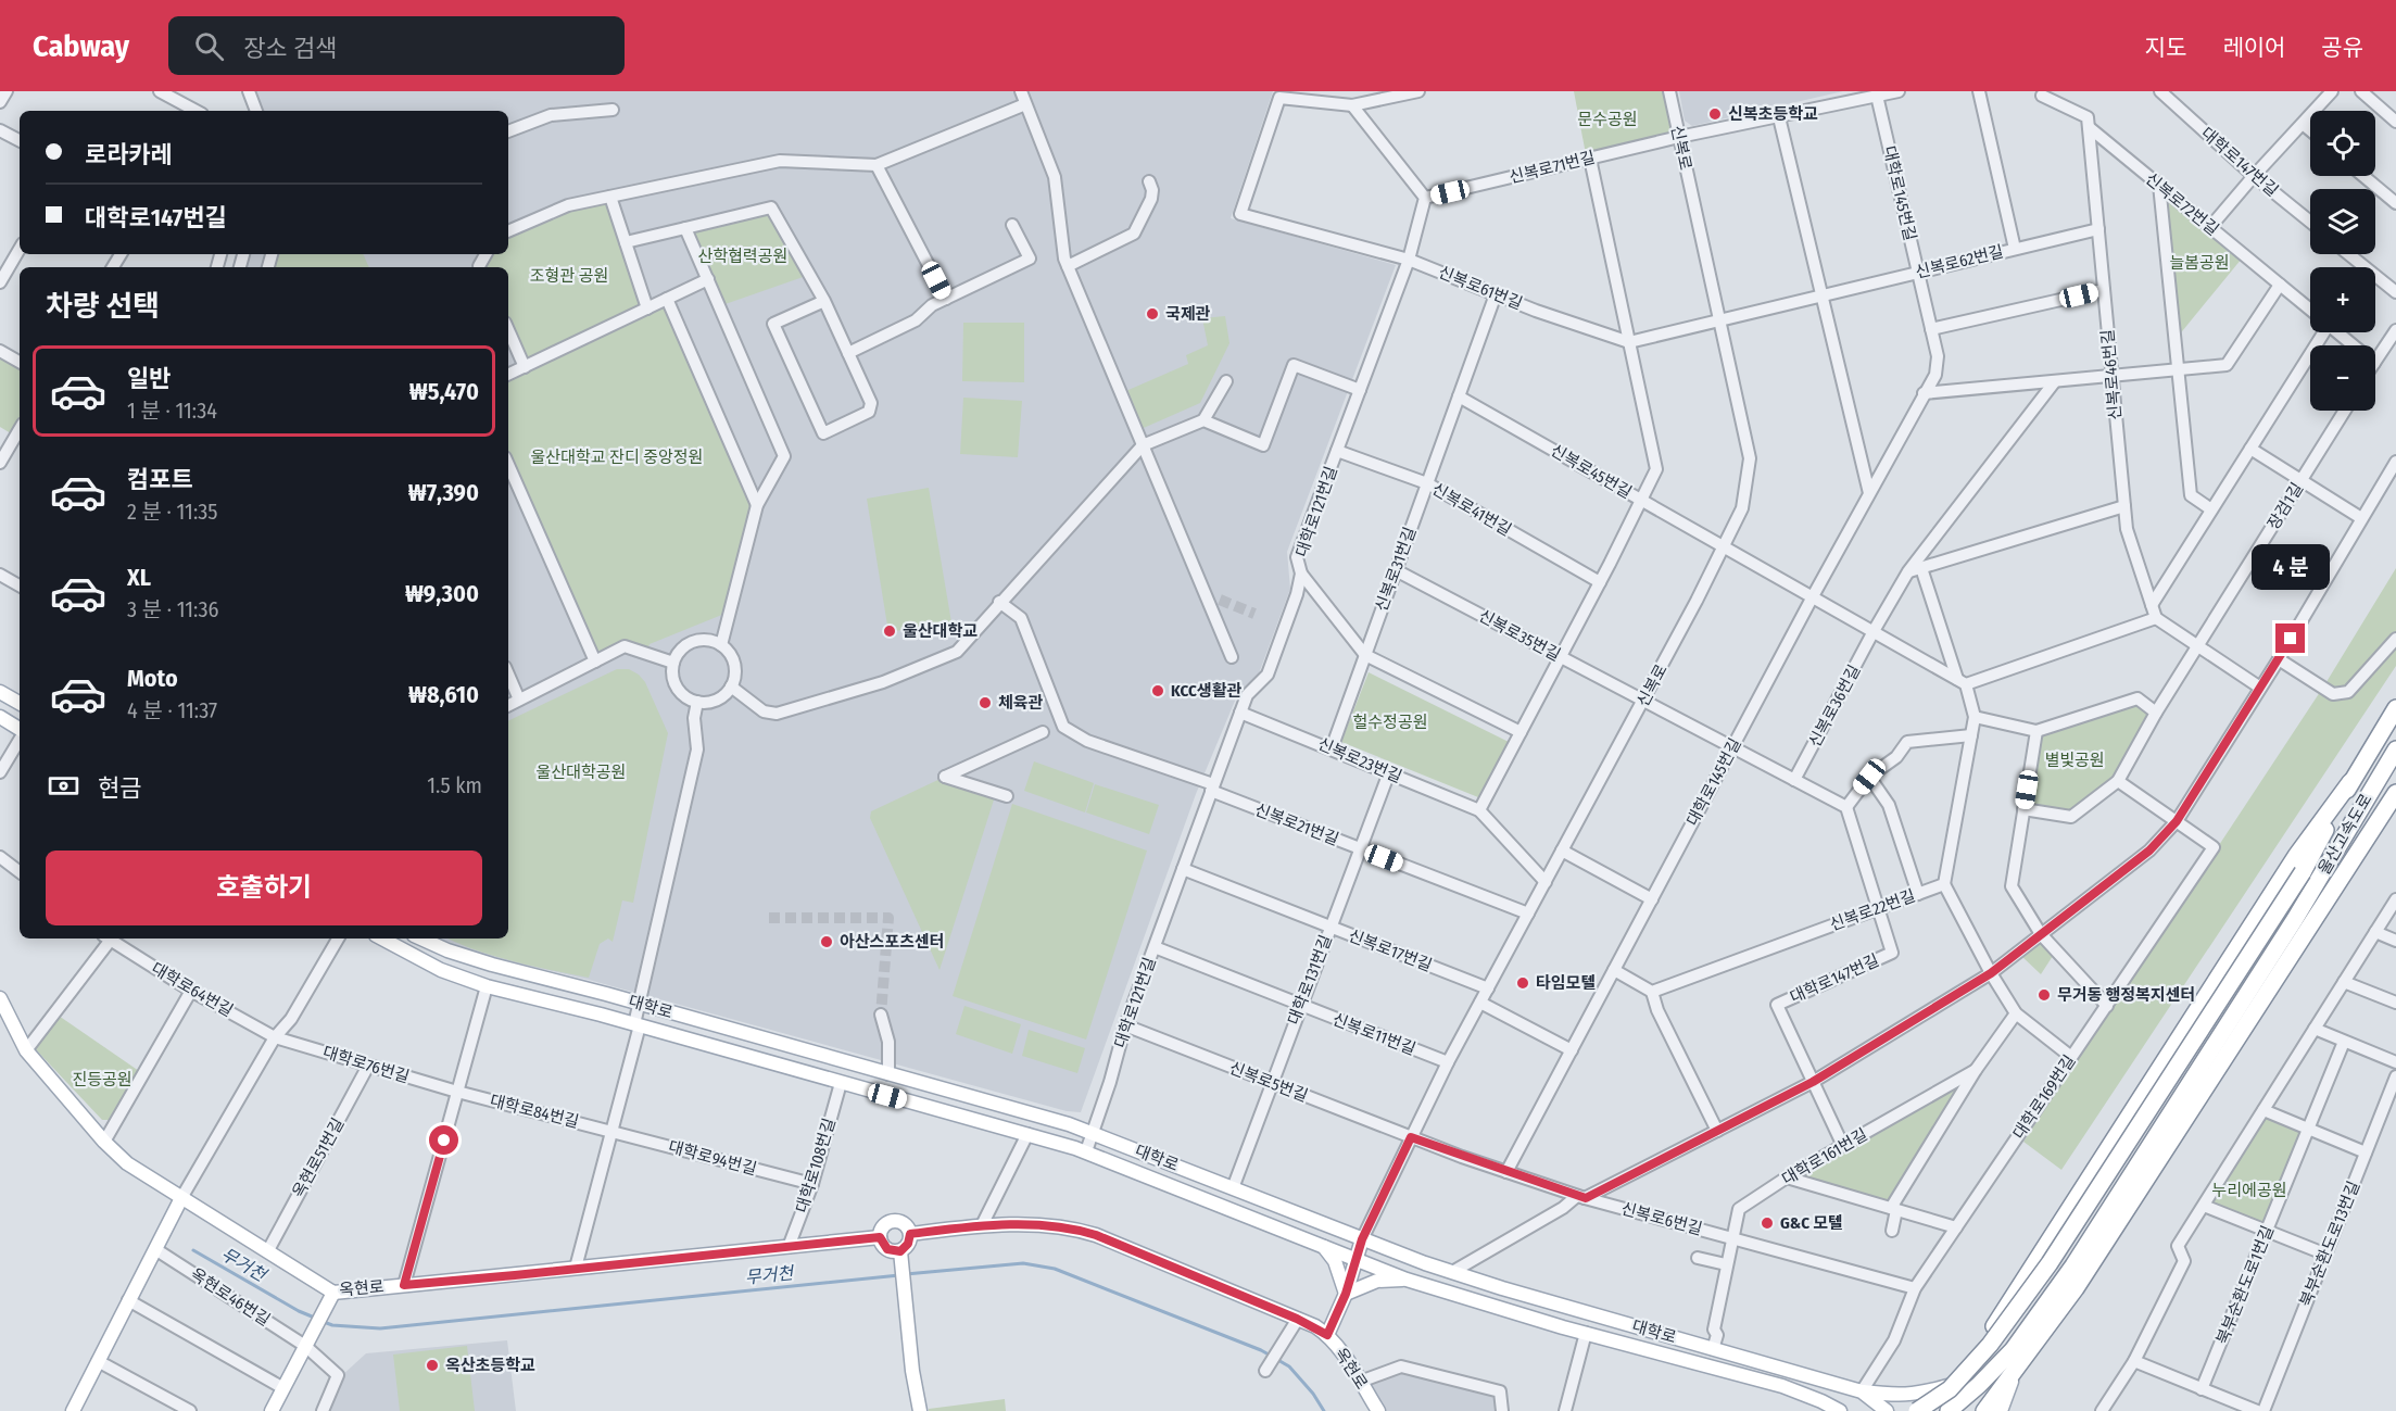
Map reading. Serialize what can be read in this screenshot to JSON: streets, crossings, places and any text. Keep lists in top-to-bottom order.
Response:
{
  "streets": {
    "highway": ["울산고속도로"],
    "main road": ["대학로", "옥현로"],
    "street": [
      "신복로",
      "대학로147번길",
      "신복로71번길",
      "대학로145번길",
      "신복로72번길",
      "신복로62번길",
      "신복로61번길",
      "신복로46번길",
      "신복로45번길",
      "장검1길",
      "신복로41번길",
      "대학로121번길",
      "신복로31번길",
      "신복로35번길",
      "신복로36번길",
      "신복로23번길",
      "신복로21번길",
      "신복로22번길",
      "신복로17번길",
      "대학로131번길",
      "대학로64번길",
      "신복로11번길",
      "대학로76번길",
      "신복로5번길",
      "대학로169번길",
      "대학로84번길",
      "대학로161번길",
      "옥현로51번길",
      "대학로94번길",
      "대학로108번길",
      "신복로6번길",
      "북부순환도로13번길",
      "북부순환도로1번길",
      "옥현로46번길"
    ]
  },
  "crossings": [
    ["신복로", "신복로71번길"],
    ["신복로", "신복로62번길"],
    ["신복로", "신복로45번길"],
    ["신복로", "신복로35번길"],
    ["신복로", "신복로23번길"],
    ["신복로", "신복로21번길"],
    ["신복로", "신복로17번길"],
    ["신복로", "대학로"],
    ["신복로", "신복로11번길"],
    ["신복로", "신복로5번길"],
    ["신복로", "신복로6번길"],
    ["대학로147번길", "신복로22번길"],
    ["신복로71번길", "대학로121번길"],
    ["대학로145번길", "신복로62번길"],
    ["대학로145번길", "신복로6번길"],
    ["신복로72번길", "신복로46번길"],
    ["신복로62번길", "신복로46번길"],
    ["신복로61번길", "대학로121번길"],
    ["신복로61번길", "신복로31번길"],
    ["신복로45번길", "신복로31번길"],
    ["신복로41번길", "대학로121번길"],
    ["신복로41번길", "신복로31번길"],
    ["대학로121번길", "신복로23번길"],
    ["대학로121번길", "신복로21번길"],
    ["대학로121번길", "신복로17번길"],
    ["대학로121번길", "대학로"],
    ["대학로121번길", "신복로11번길"],
    ["대학로121번길", "신복로5번길"],
    ["신복로31번길", "신복로35번길"],
    ["신복로31번길", "신복로23번길"],
    ["신복로23번길", "대학로131번길"],
    ["신복로21번길", "대학로131번길"],
    ["신복로17번길", "대학로131번길"],
    ["대학로131번길", "대학로"],
    ["대학로131번길", "신복로11번길"],
    ["대학로131번길", "신복로5번길"],
    ["대학로64번길", "대학로76번길"],
    ["대학로64번길", "옥현로"],
    ["대학로", "대학로169번길"],
    ["대학로", "대학로161번길"],
    ["대학로", "대학로108번길"],
    ["대학로76번길", "대학로84번길"],
    ["대학로76번길", "옥현로51번길"],
    ["신복로5번길", "신복로6번길"],
    ["대학로169번길", "신복로6번길"],
    ["대학로84번길", "대학로94번길"],
    ["대학로161번길", "신복로6번길"],
    ["옥현로51번길", "옥현로"],
    ["대학로94번길", "대학로108번길"],
    ["대학로108번길", "옥현로"]
  ],
  "water": ["무거천"],
  "parks": [
    "문수공원",
    "산학협력공원",
    "늘봄공원",
    "조형관 공원",
    "울산대학교 잔디 중앙정원",
    "헐수정공원",
    "별빛공원",
    "울산대학공원",
    "진등공원",
    "누리에공원"
  ],
  "places": [
    "신복초등학교",
    "국제관",
    "울산대학교",
    "KCC생활관",
    "체육관",
    "아산스포츠센터",
    "타임모텔",
    "무거동 행정복지센터",
    "G&C 모텔",
    "옥산초등학교"
  ],
  "page": {
    "header": "Cabway",
    "search": "장소 검색",
    "nav": ["지도", "레이어", "공유"],
    "map_buttons": ["+", "−"],
    "banner": ["로라카레", "대학로147번길"],
    "heading": "차량 선택",
    "list": [
      {
        "name": "일반",
        "note": "1 분 · 11:34",
        "value": "₩5,470"
      },
      {
        "name": "컴포트",
        "note": "2 분 · 11:35",
        "value": "₩7,390"
      },
      {
        "name": "XL",
        "note": "3 분 · 11:36",
        "value": "₩9,300"
      },
      {
        "name": "Moto",
        "note": "4 분 · 11:37",
        "value": "₩8,610"
      }
    ],
    "bubble": "4 분",
    "pay": ["현금", "1.5 km"],
    "buttons": "호출하기"
  }
}
